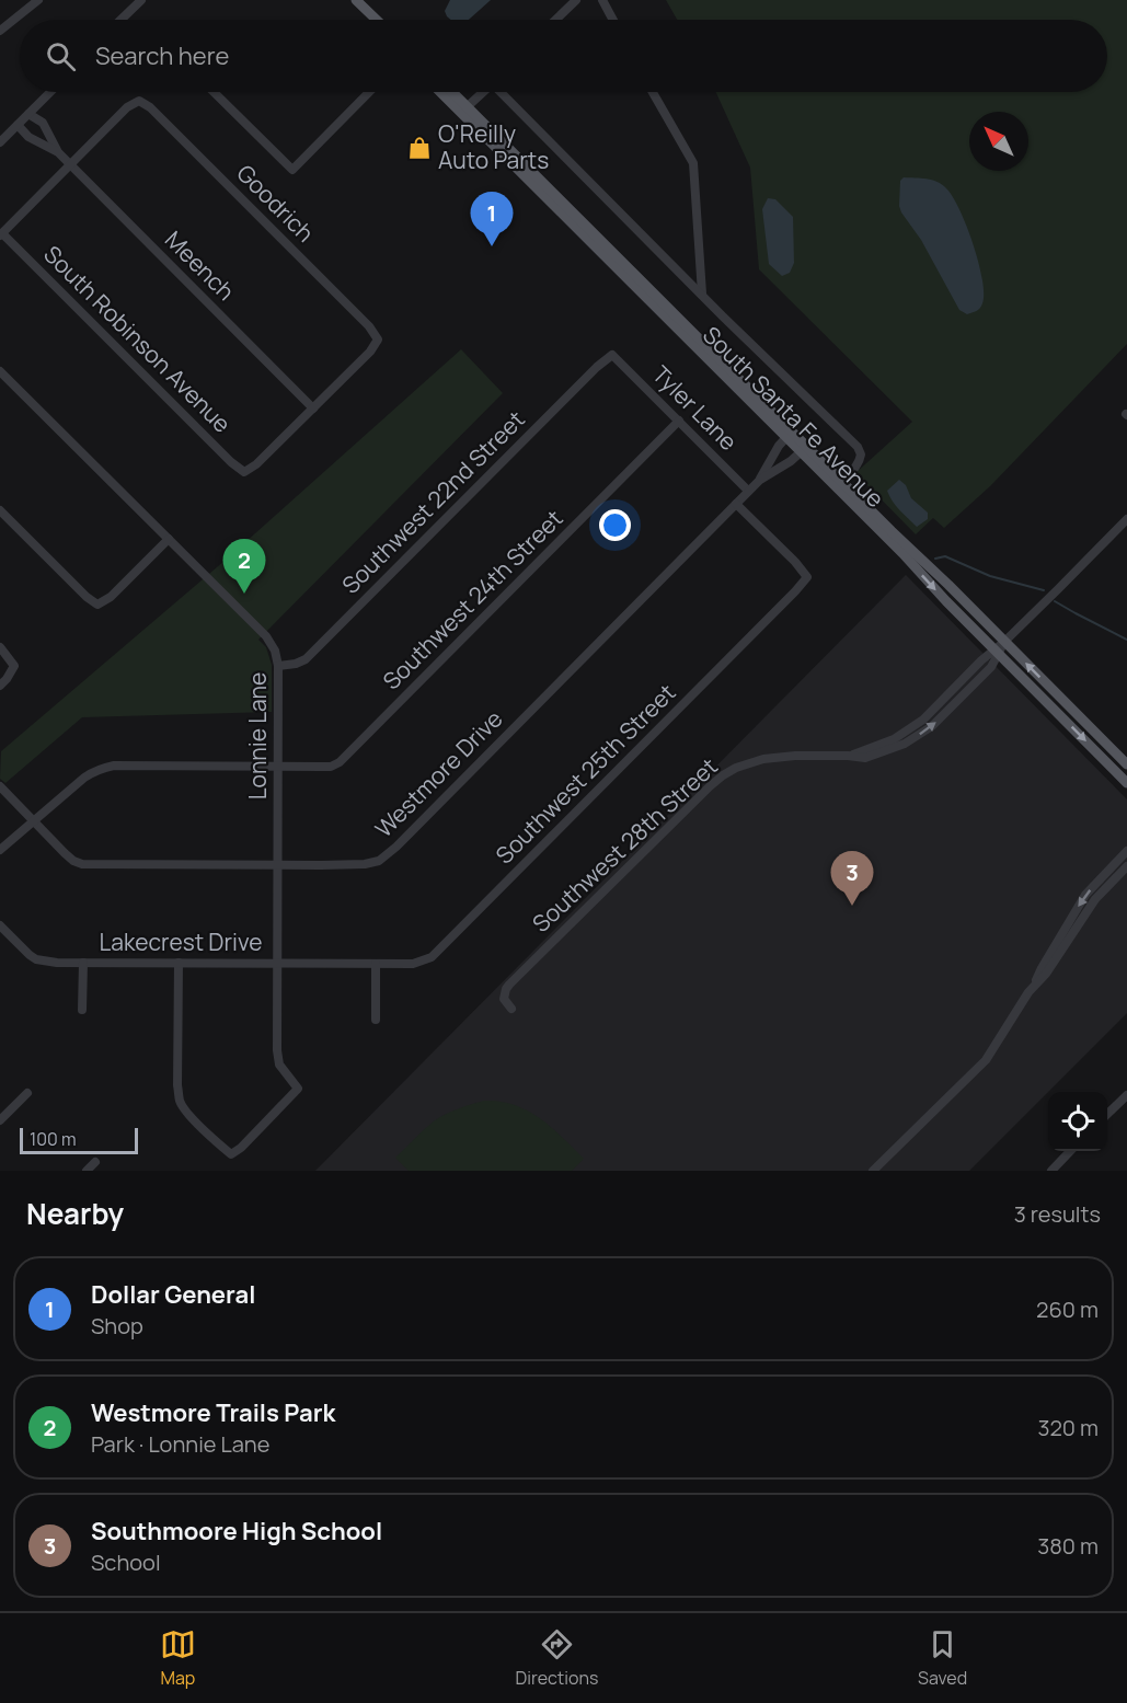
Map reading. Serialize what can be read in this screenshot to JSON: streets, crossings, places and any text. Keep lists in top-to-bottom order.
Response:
{
  "streets": {
    "main road": ["South Santa Fe Avenue"],
    "street": [
      "Goodrich",
      "Meench",
      "South Robinson Avenue",
      "Tyler Lane",
      "Southwest 22nd Street",
      "Southwest 24th Street",
      "Lonnie Lane",
      "Westmore Drive",
      "Southwest 25th Street",
      "Southwest 28th Street",
      "Lakecrest Drive"
    ]
  },
  "crossings": [
    ["Goodrich", "Meench"],
    ["Goodrich", "South Robinson Avenue"],
    ["Meench", "South Robinson Avenue"],
    ["Tyler Lane", "Southwest 22nd Street"],
    ["Tyler Lane", "Southwest 24th Street"],
    ["Tyler Lane", "Westmore Drive"],
    ["South Santa Fe Avenue", "Westmore Drive"],
    ["South Santa Fe Avenue", "Southwest 28th Street"],
    ["Southwest 22nd Street", "Lonnie Lane"],
    ["Southwest 24th Street", "Lonnie Lane"],
    ["Southwest 24th Street", "Westmore Drive"],
    ["Lonnie Lane", "Westmore Drive"],
    ["Lonnie Lane", "Lakecrest Drive"],
    ["Westmore Drive", "Southwest 25th Street"],
    ["Southwest 25th Street", "Lakecrest Drive"]
  ],
  "places": {
    "shop": ["O'Reilly Auto Parts"]
  },
  "scale_bar": "100 m",
  "north": "top left",
  "page": {
    "search": "Search here",
    "pins": ["1", "2", "3"],
    "scale": "100 m",
    "heading": ["Nearby", "3 results"],
    "list": [
      {
        "mark": "1",
        "name": "Dollar General",
        "note": "Shop",
        "value": "260 m"
      },
      {
        "mark": "2",
        "name": "Westmore Trails Park",
        "note": "Park · Lonnie Lane",
        "value": "320 m"
      },
      {
        "mark": "3",
        "name": "Southmoore High School",
        "note": "School",
        "value": "380 m"
      }
    ],
    "nav": ["Map", "Directions", "Saved"]
  }
}
